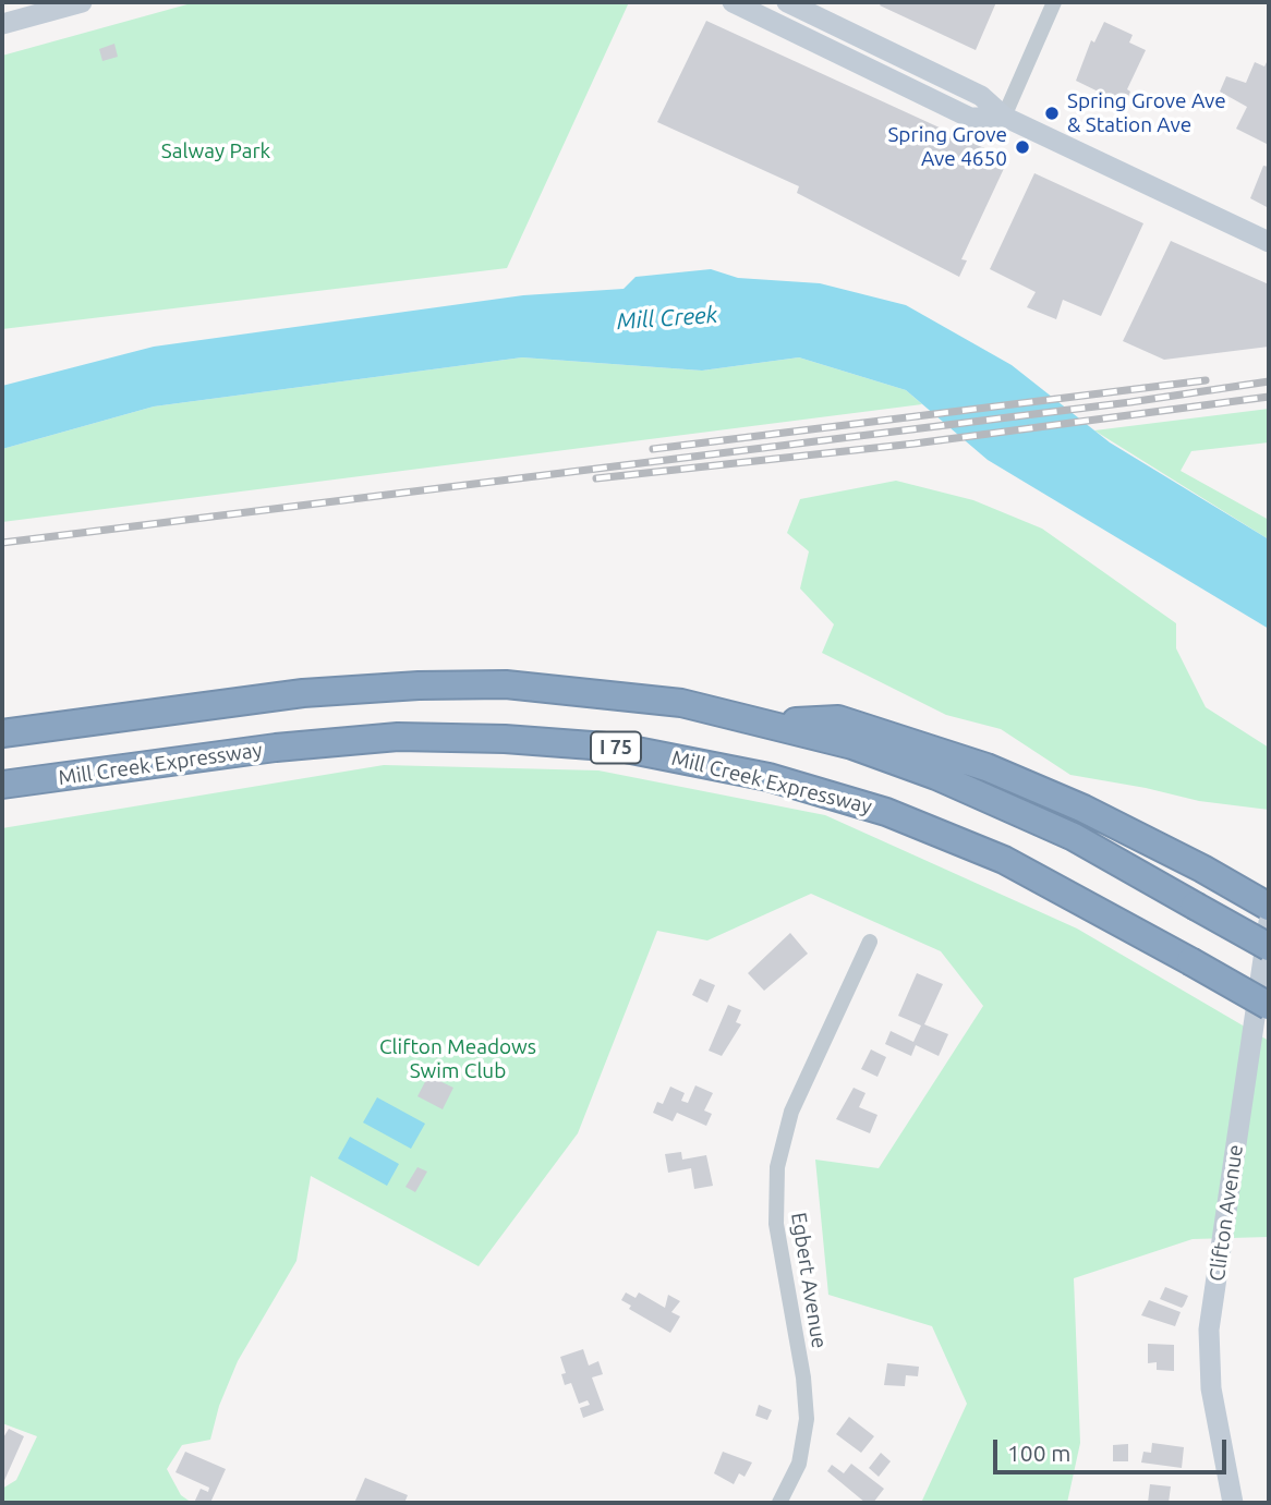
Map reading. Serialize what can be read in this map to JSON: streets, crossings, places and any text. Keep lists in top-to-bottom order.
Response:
{
  "streets": {
    "highway": ["I 75", "Mill Creek Expressway"],
    "main road": ["Clifton Avenue"],
    "street": ["Egbert Avenue"]
  },
  "water": ["Mill Creek"],
  "parks": ["Salway Park", "Clifton Meadows Swim Club"],
  "places": ["Spring Grove Ave & Station Ave", "Spring Grove Ave 4650"],
  "scale_bar": "100 m"
}
